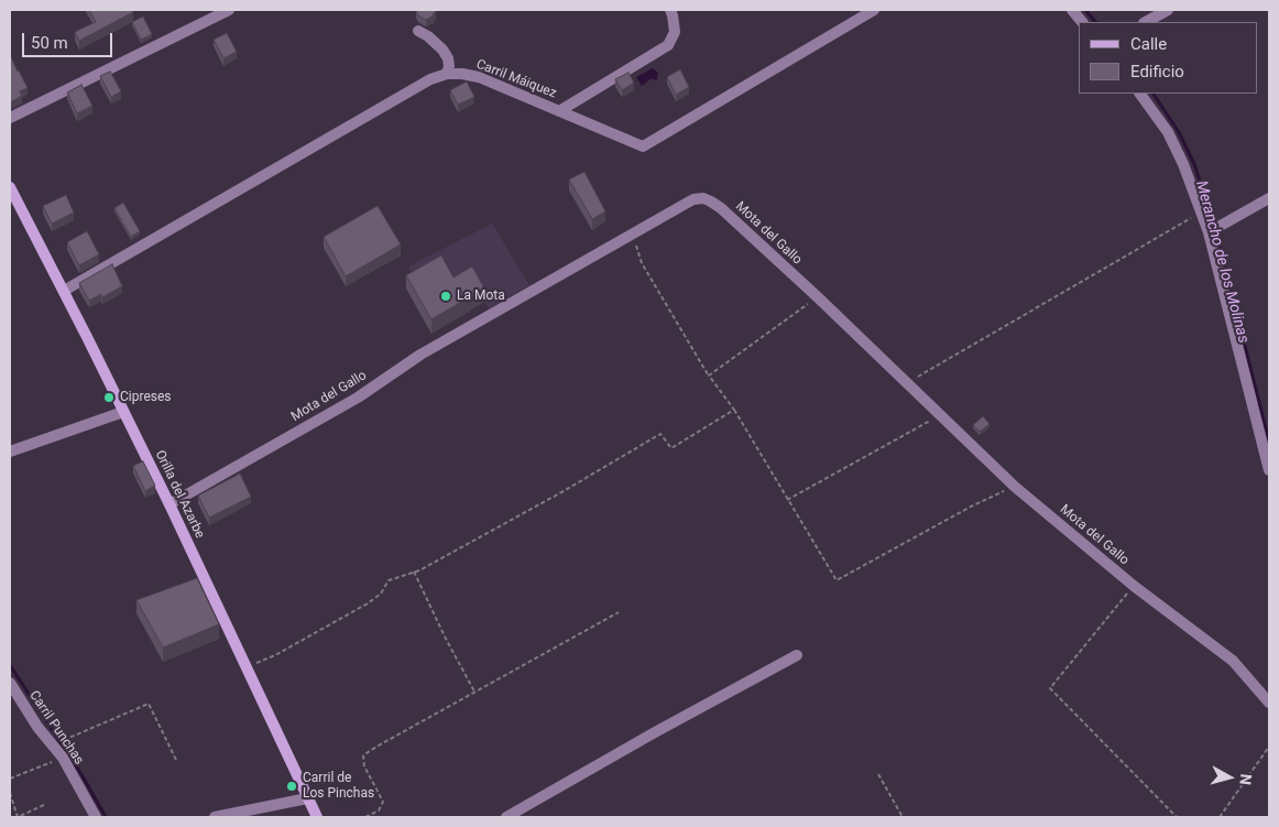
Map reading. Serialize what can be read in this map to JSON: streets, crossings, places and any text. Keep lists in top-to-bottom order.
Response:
{
  "streets": {
    "main road": ["Orilla del Azarbe"],
    "street": ["Carril Máiquez", "Mota del Gallo", "Carril Punchas"]
  },
  "crossings": [
    ["Carril Máiquez", "Orilla del Azarbe"],
    ["Mota del Gallo", "Orilla del Azarbe"]
  ],
  "water": ["Merancho de los Molinas"],
  "places": ["La Mota", "Cipreses", "Carril de Los Pinchas"],
  "legend": ["Calle", "Edificio"],
  "scale_bar": "50 m",
  "north": "right"
}
